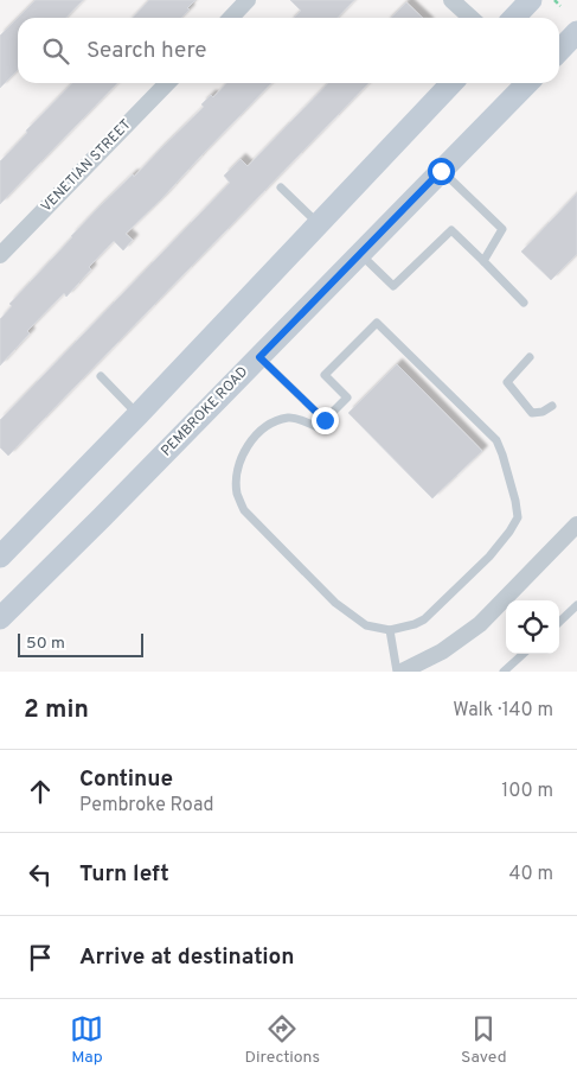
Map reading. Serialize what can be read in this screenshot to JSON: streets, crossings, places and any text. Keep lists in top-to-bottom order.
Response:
{
  "streets": {
    "main road": ["PEMBROKE ROAD"],
    "street": ["VENETIAN STREET"]
  },
  "scale_bar": "50 m",
  "page": {
    "search": "Search here",
    "scale": "50 m",
    "heading": ["2 min", "Walk · 140 m"],
    "list": [
      ["Continue", "Pembroke Road", "100 m"],
      ["Turn left", "40 m"],
      "Arrive at destination"
    ],
    "nav": ["Map", "Directions", "Saved"]
  }
}
